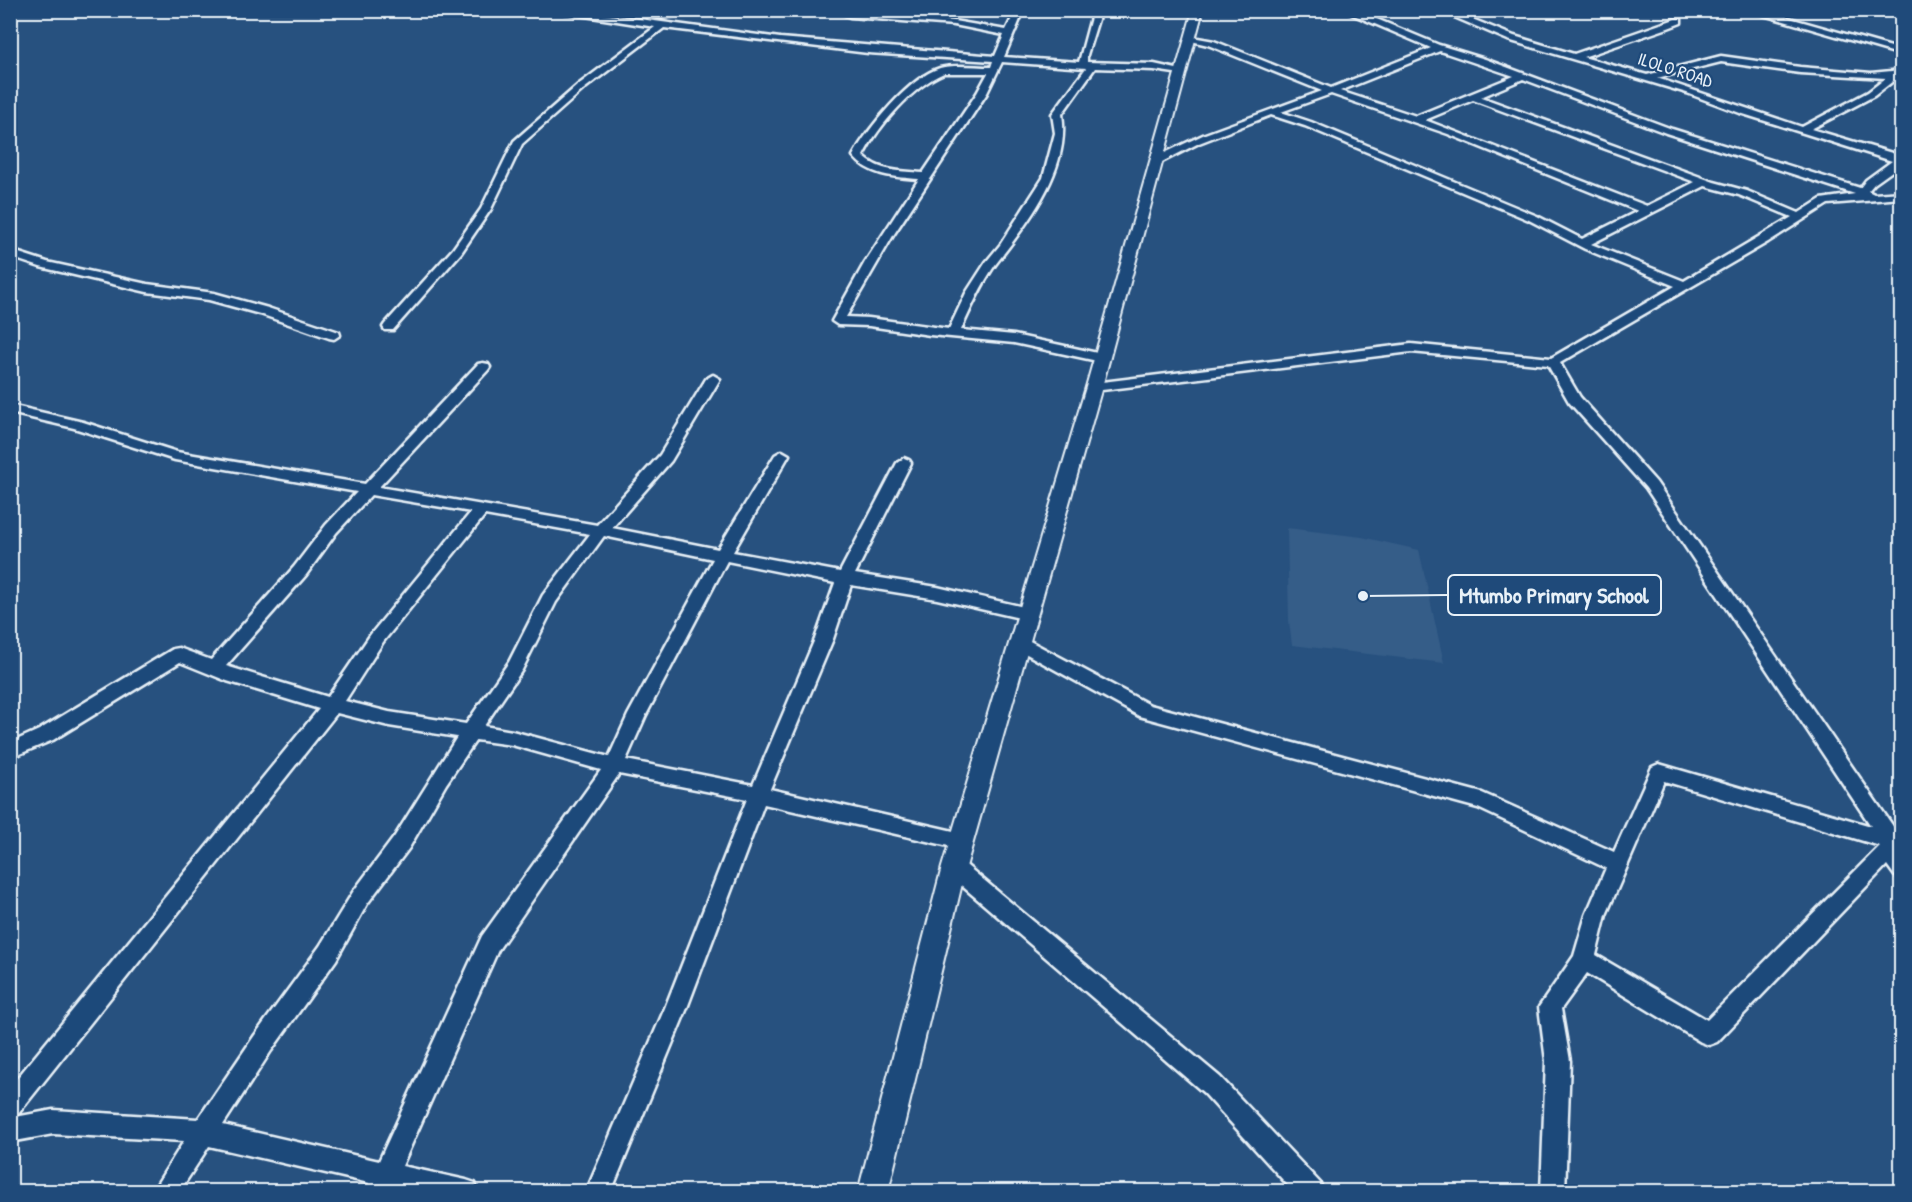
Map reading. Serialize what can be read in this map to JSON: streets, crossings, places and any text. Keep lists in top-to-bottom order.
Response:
{
  "streets": {
    "street": ["ILOLO ROAD"]
  },
  "places": ["Mtumbo Primary School"]
}
